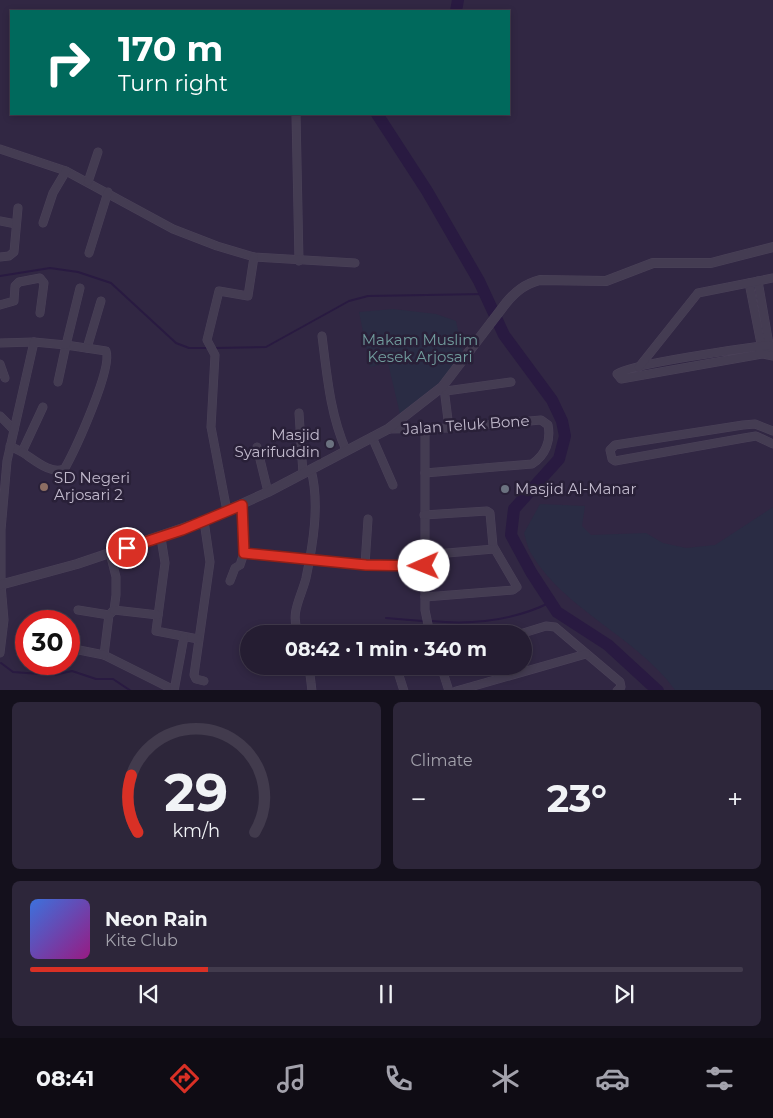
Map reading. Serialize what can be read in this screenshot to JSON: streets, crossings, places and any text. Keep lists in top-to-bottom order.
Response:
{
  "streets": {
    "street": ["Jalan Teluk Bone"]
  },
  "parks": ["Makam Muslim Kesek Arjosari"],
  "places": ["Masjid Syarifuddin", "SD Negeri Arjosari 2", "Masjid Al-Manar"],
  "page": {
    "turn": ["170 m", "Turn right"],
    "limit": "30",
    "trip": "08:42 · 1 min · 340 m",
    "tile": "Climate",
    "heat": ["−", "23°", "+"],
    "song": ["Neon Rain", "Kite Club"],
    "tabs": "08:41",
    "gauge": ["29", "km/h"]
  }
}
